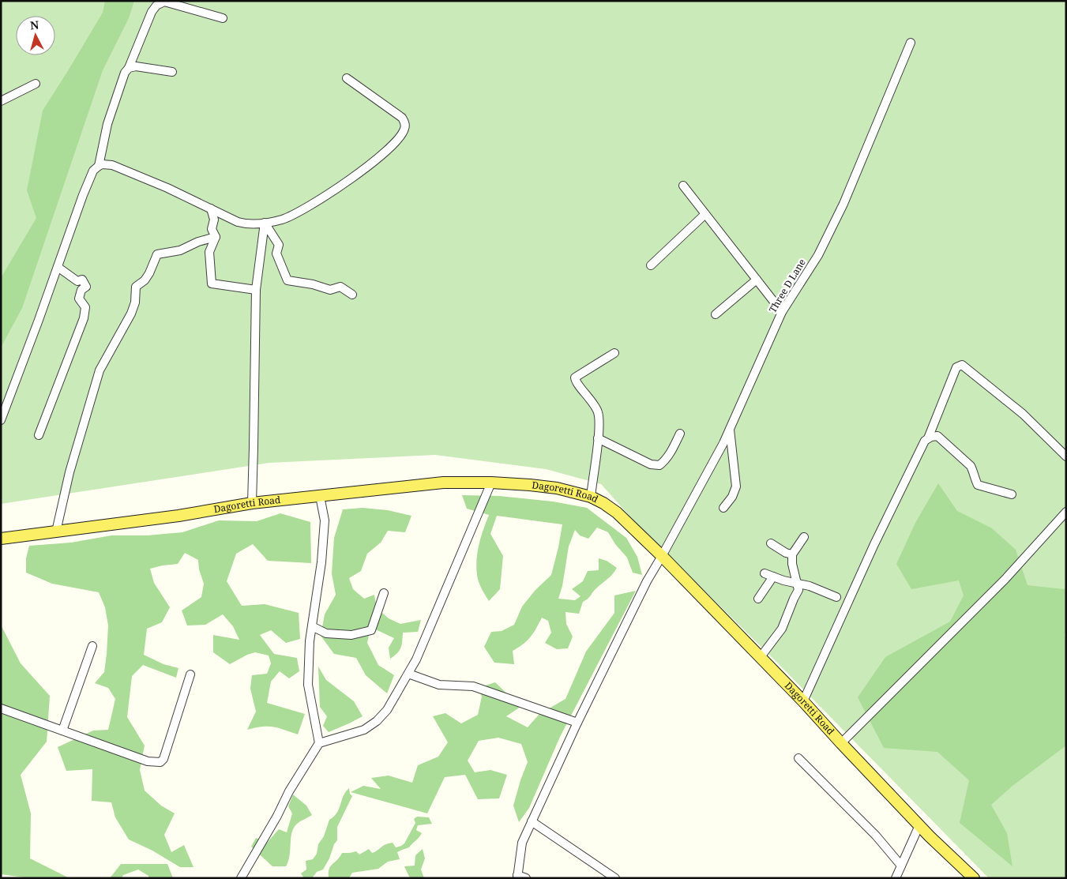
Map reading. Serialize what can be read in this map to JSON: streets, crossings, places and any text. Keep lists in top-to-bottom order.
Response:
{
  "streets": {
    "main road": ["Dagoretti Road"],
    "street": ["Three D Lane"]
  },
  "crossings": [
    ["Three D Lane", "Dagoretti Road"]
  ],
  "north": "top"
}
